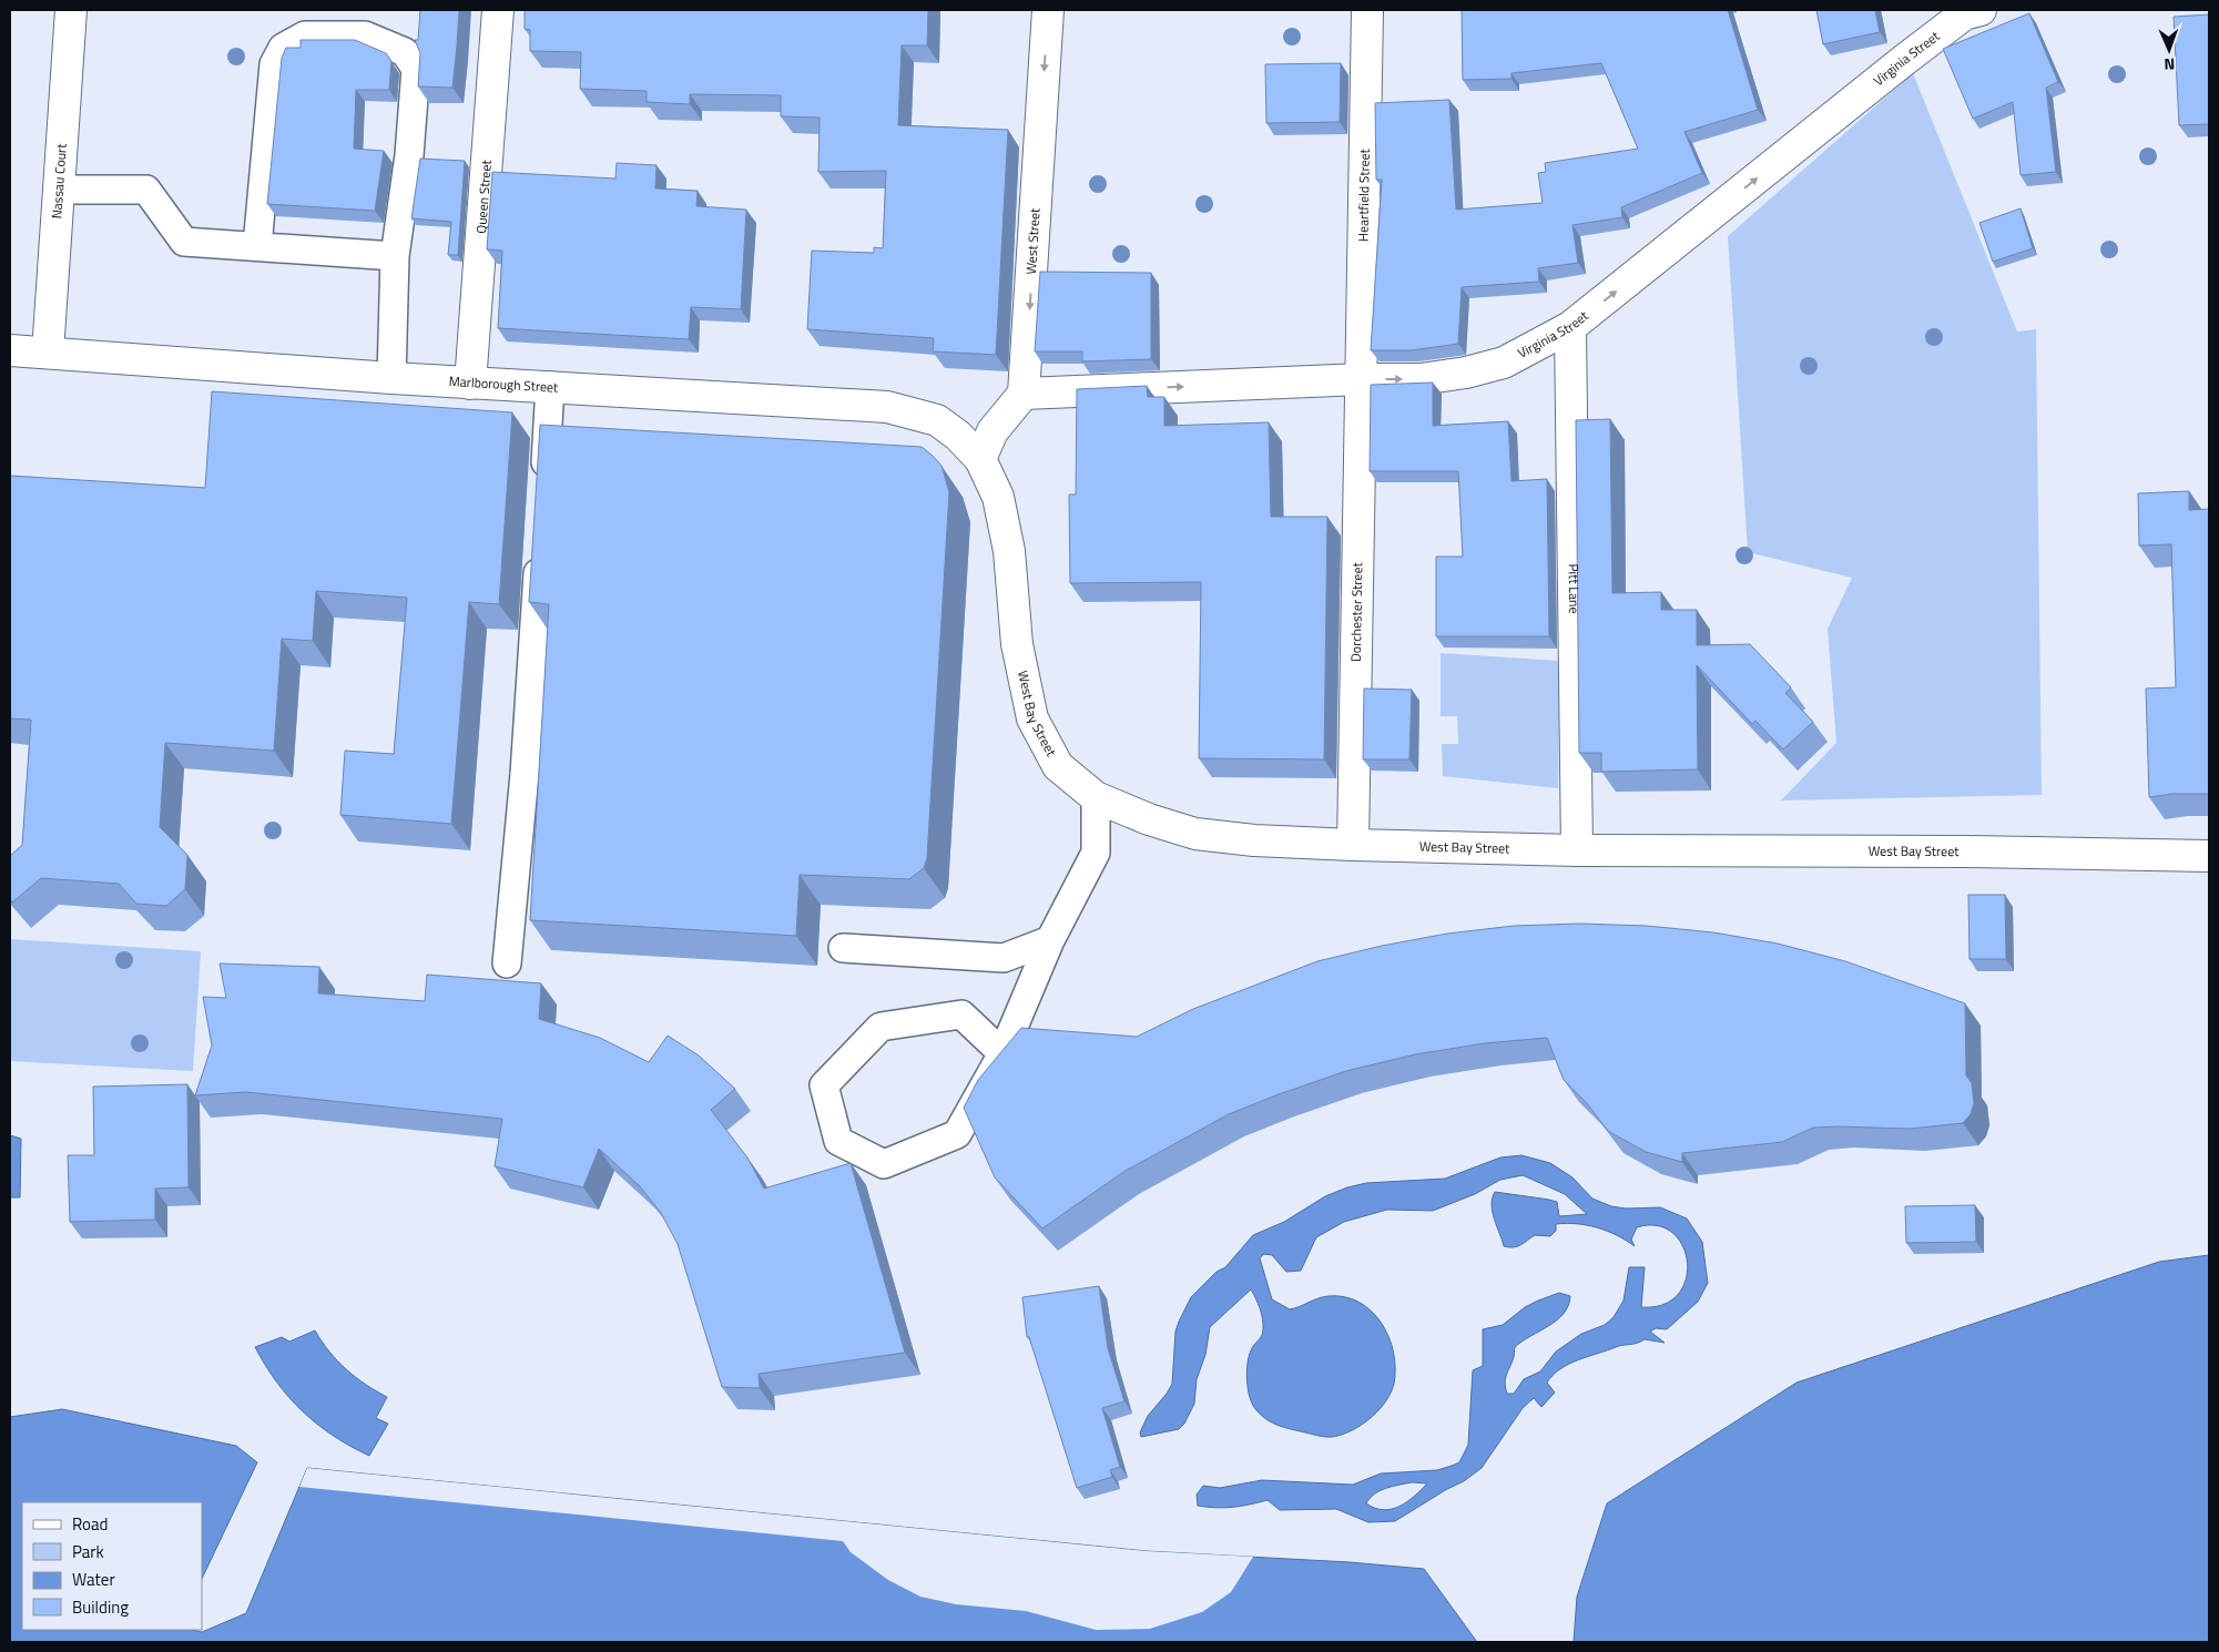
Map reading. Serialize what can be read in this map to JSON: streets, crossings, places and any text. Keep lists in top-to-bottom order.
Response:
{
  "streets": {
    "main road": [
      "Virginia Street",
      "Nassau Court",
      "Heartfield Street",
      "Queen Street",
      "West Street",
      "Marlborough Street",
      "Pitt Lane",
      "Dorchester Street",
      "West Bay Street"
    ]
  },
  "crossings": [
    ["Virginia Street", "Heartfield Street"],
    ["Virginia Street", "West Street"],
    ["Virginia Street", "Pitt Lane"],
    ["Virginia Street", "Dorchester Street"],
    ["Nassau Court", "Marlborough Street"],
    ["Heartfield Street", "Dorchester Street"],
    ["Queen Street", "Marlborough Street"],
    ["Marlborough Street", "West Bay Street"],
    ["Pitt Lane", "West Bay Street"],
    ["Dorchester Street", "West Bay Street"]
  ],
  "one_way": ["Virginia Street", "West Street"],
  "legend": [
    "Road",
    "Park",
    "Water",
    "Building"
  ],
  "north": "bottom"
}
